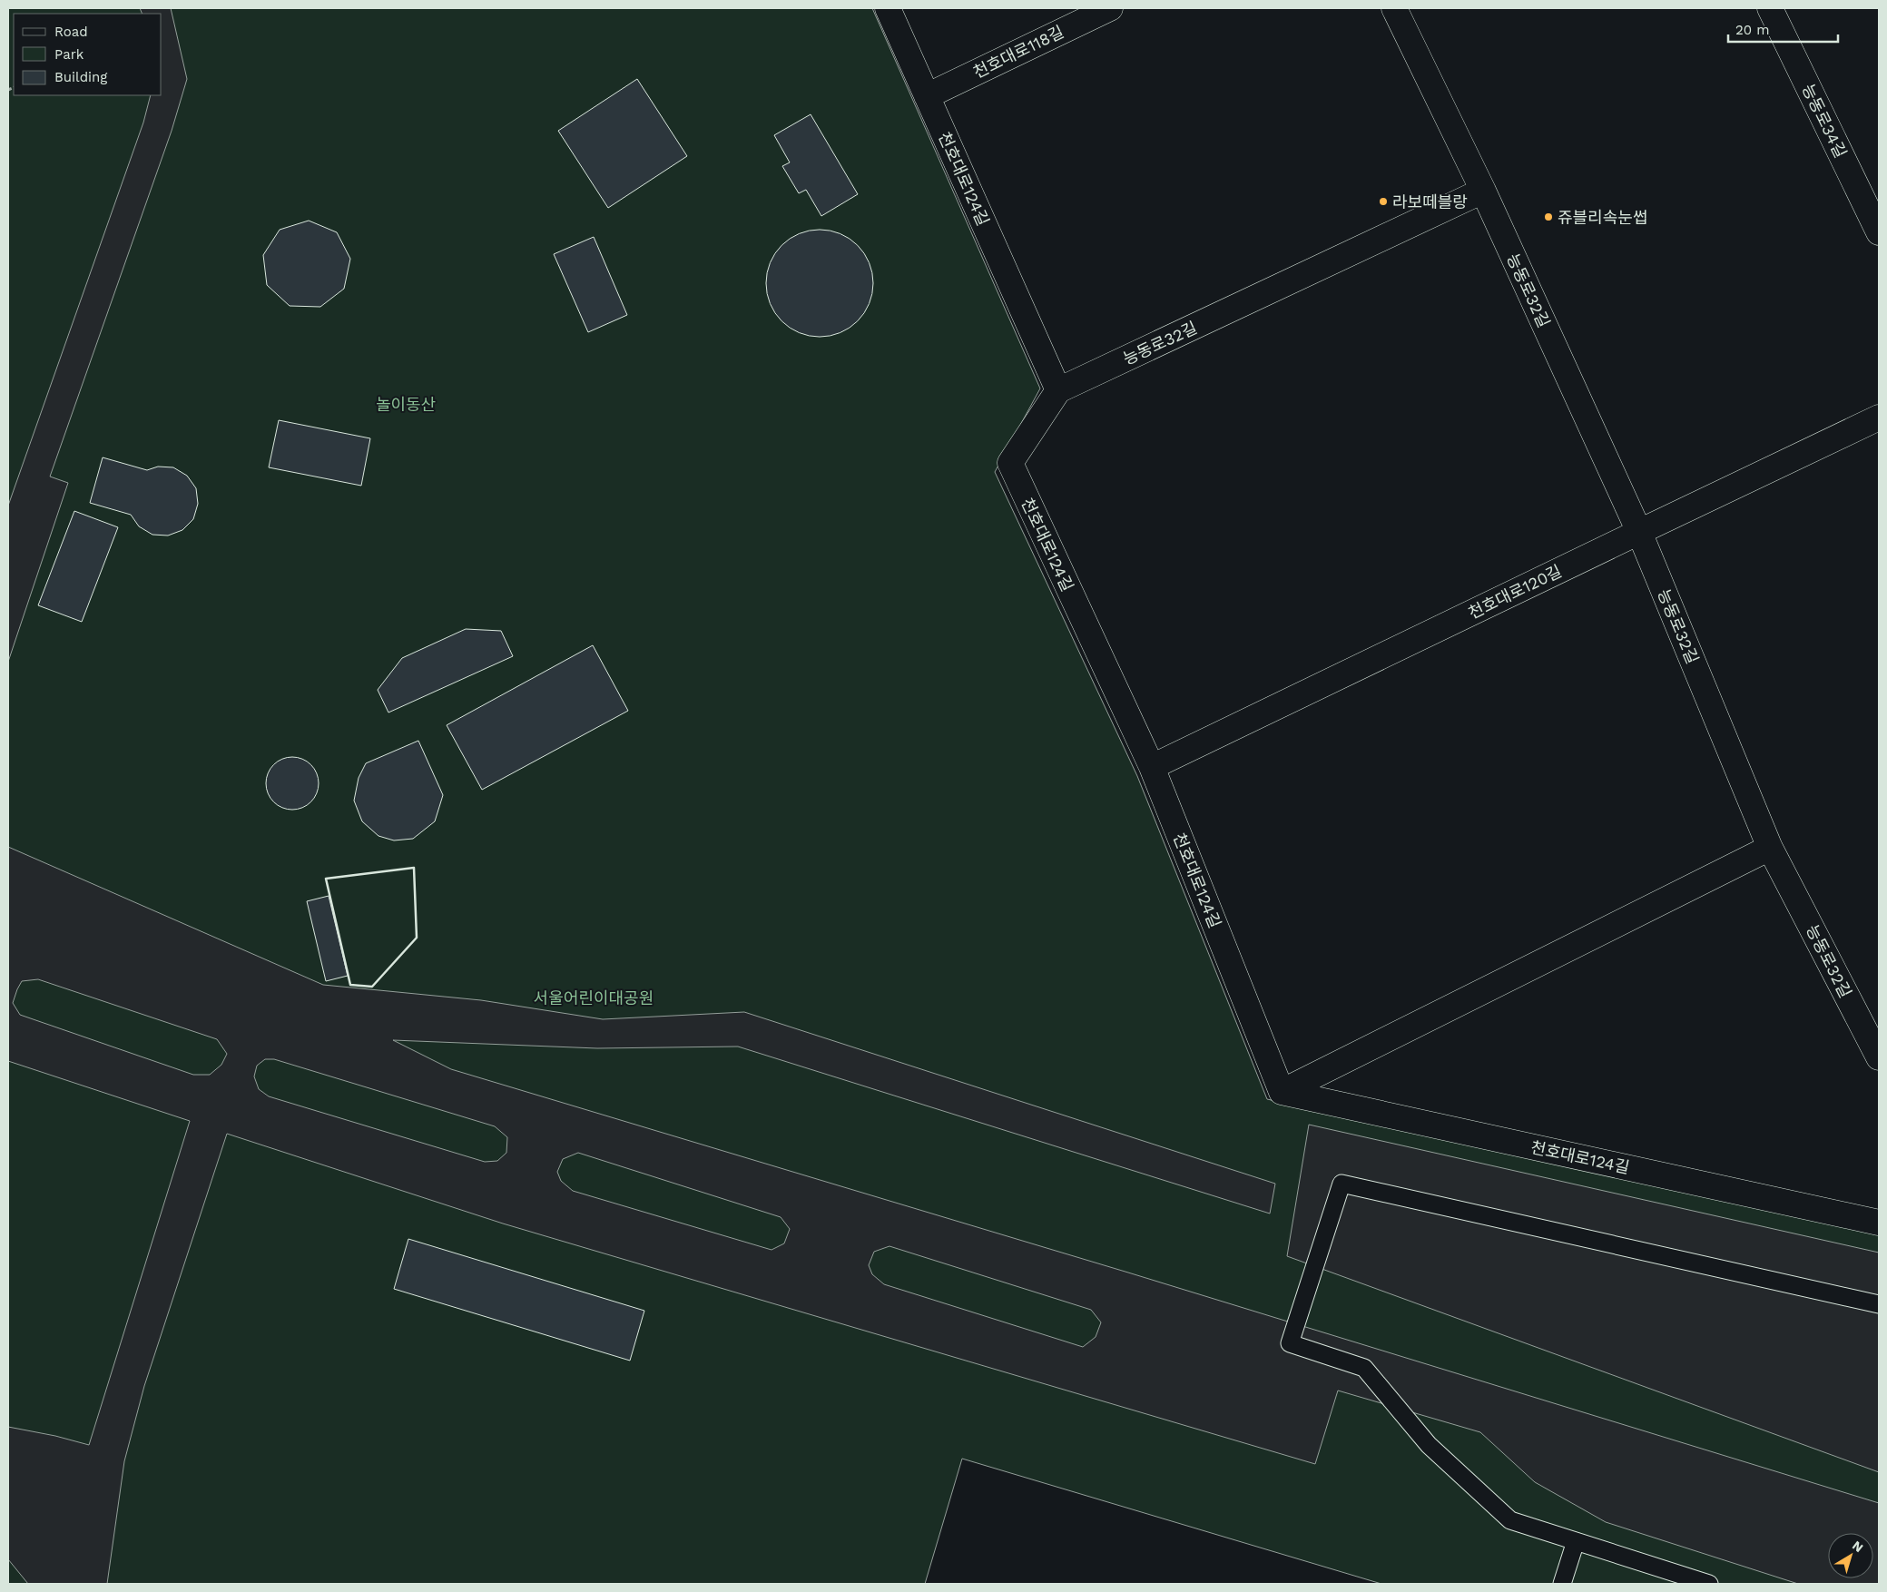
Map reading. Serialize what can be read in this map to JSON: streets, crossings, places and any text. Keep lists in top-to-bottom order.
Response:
{
  "streets": {
    "street": [
      "천호대로118길",
      "능동로34길",
      "천호대로124길",
      "능동로32길",
      "천호대로120길"
    ]
  },
  "crossings": [
    ["천호대로118길", "천호대로124길"],
    ["천호대로124길", "능동로32길"],
    ["천호대로124길", "천호대로120길"],
    ["능동로32길", "천호대로120길"]
  ],
  "parks": ["놀이동산", "서울어린이대공원"],
  "places": ["라보떼블랑", "쥬블리속눈썹"],
  "legend": ["Road", "Park", "Building"],
  "scale_bar": "20 m",
  "north": "top right"
}
